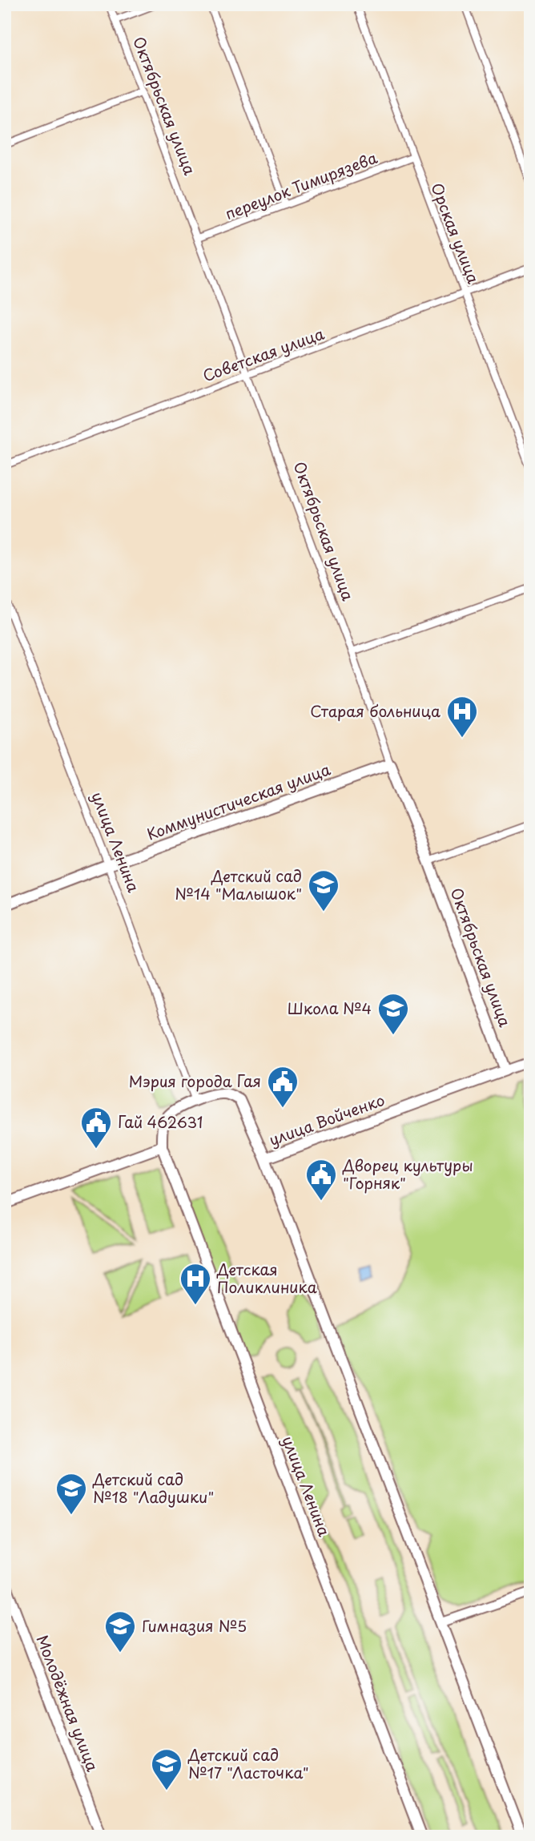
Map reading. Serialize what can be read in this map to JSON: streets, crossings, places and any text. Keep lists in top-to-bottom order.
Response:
{
  "streets": {
    "main road": [
      "Октябрьская улица",
      "Коммунистическая улица",
      "улица Ленина",
      "улица Войченко",
      "Молодёжная улица"
    ],
    "street": ["переулок Тимирязева", "Орская улица", "Советская улица"]
  },
  "crossings": [
    ["Октябрьская улица", "переулок Тимирязева"],
    ["Октябрьская улица", "Советская улица"],
    ["Октябрьская улица", "Коммунистическая улица"],
    ["Октябрьская улица", "улица Войченко"],
    ["переулок Тимирязева", "Орская улица"],
    ["Орская улица", "Советская улица"],
    ["Коммунистическая улица", "улица Ленина"],
    ["улица Ленина", "улица Войченко"]
  ],
  "places": {
    "hospital": ["Старая больница", "Детская Поликлиника"],
    "school or university": [
      "Детский сад №14 \"Малышок\"",
      "Школа №4",
      "Детский сад №18 \"Ладушки\"",
      "Гимназия №5",
      "Детский сад №17 \"Ласточка\""
    ],
    "public building": ["Мэрия города Гая", "Гай 462631", "Дворец культуры \"Горняк\""]
  }
}
